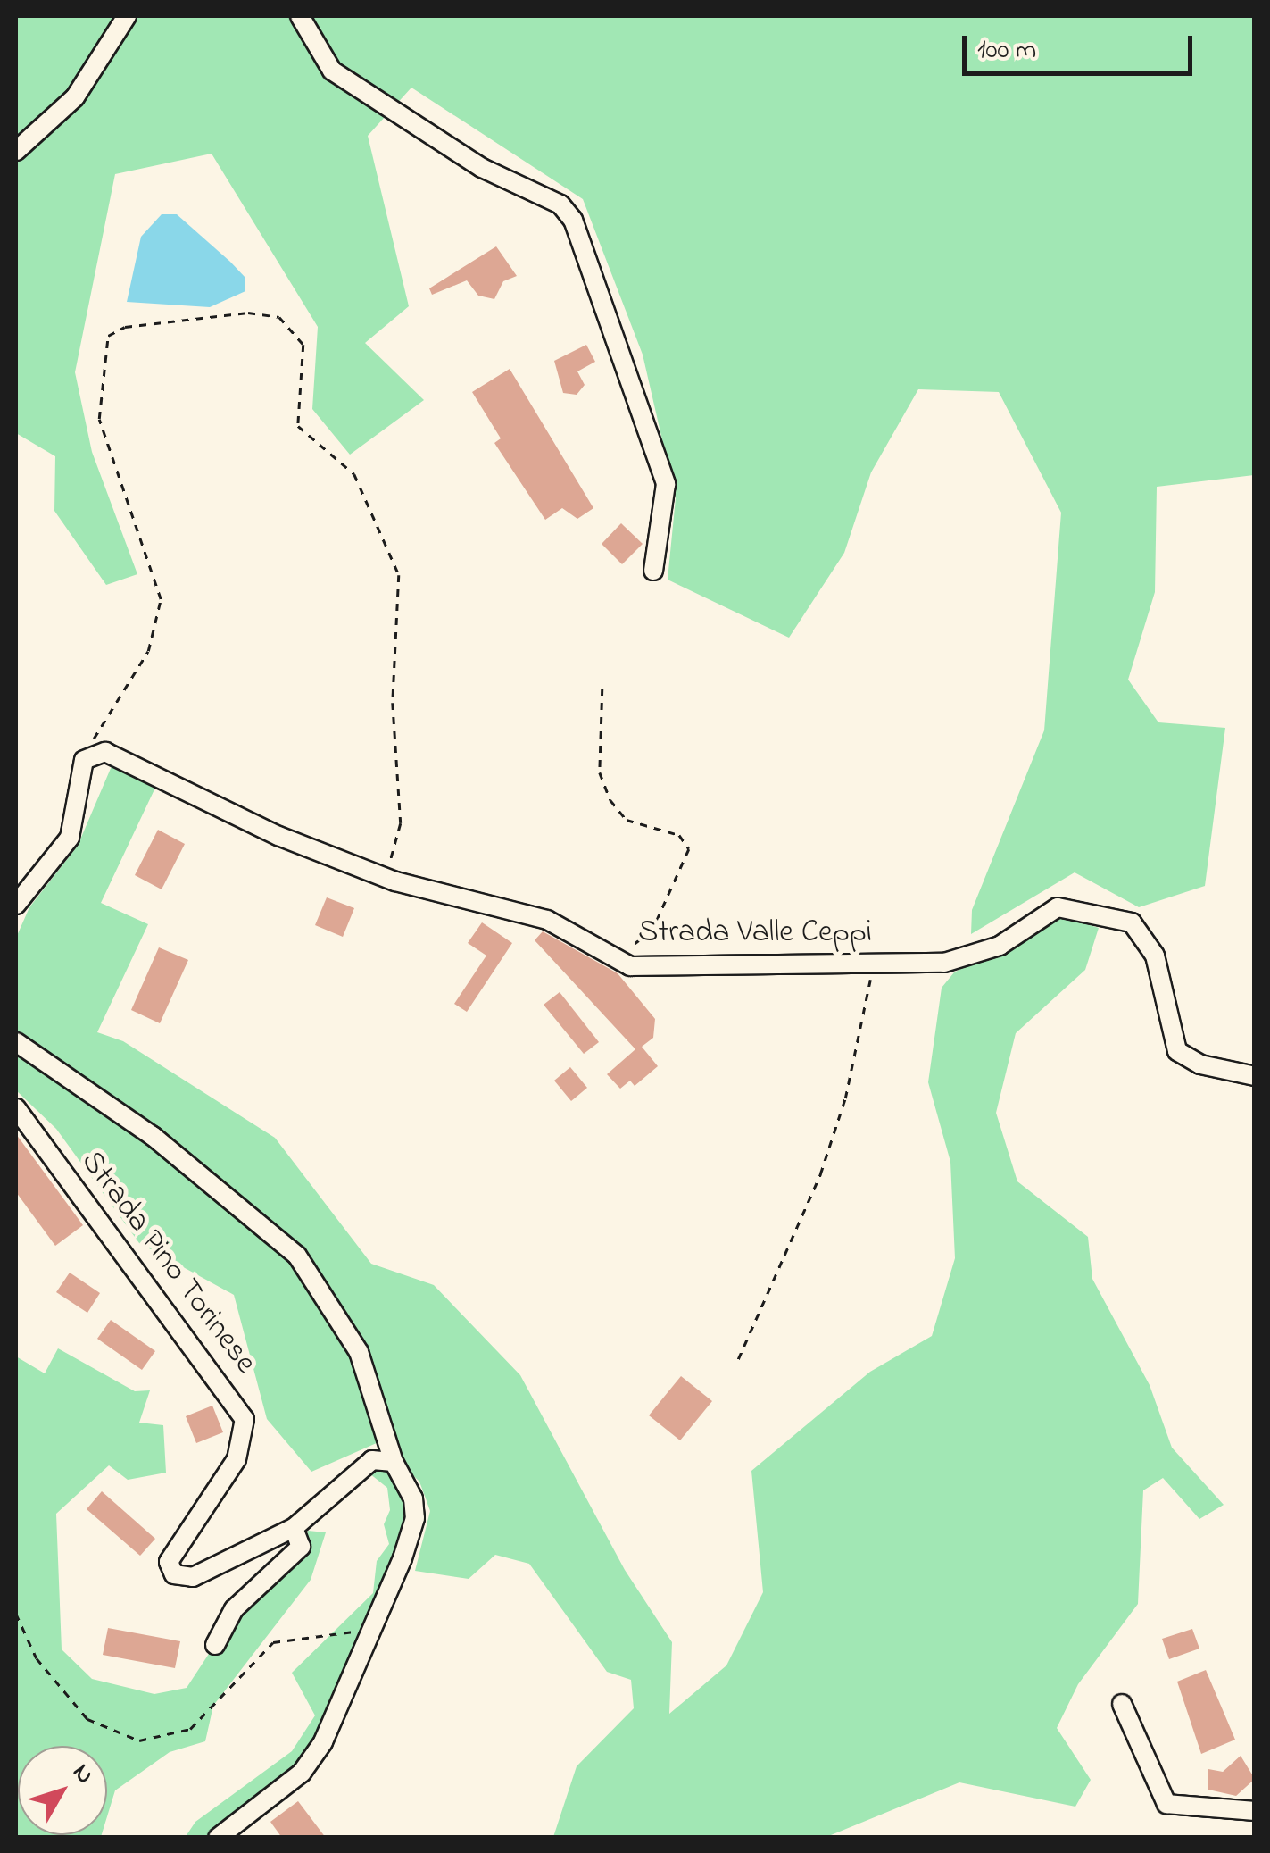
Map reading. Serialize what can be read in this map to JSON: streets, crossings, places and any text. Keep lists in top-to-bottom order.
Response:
{
  "streets": {
    "street": ["Strada Valle Ceppi", "Strada Pino Torinese"]
  },
  "scale_bar": "100 m",
  "north": "top right"
}
